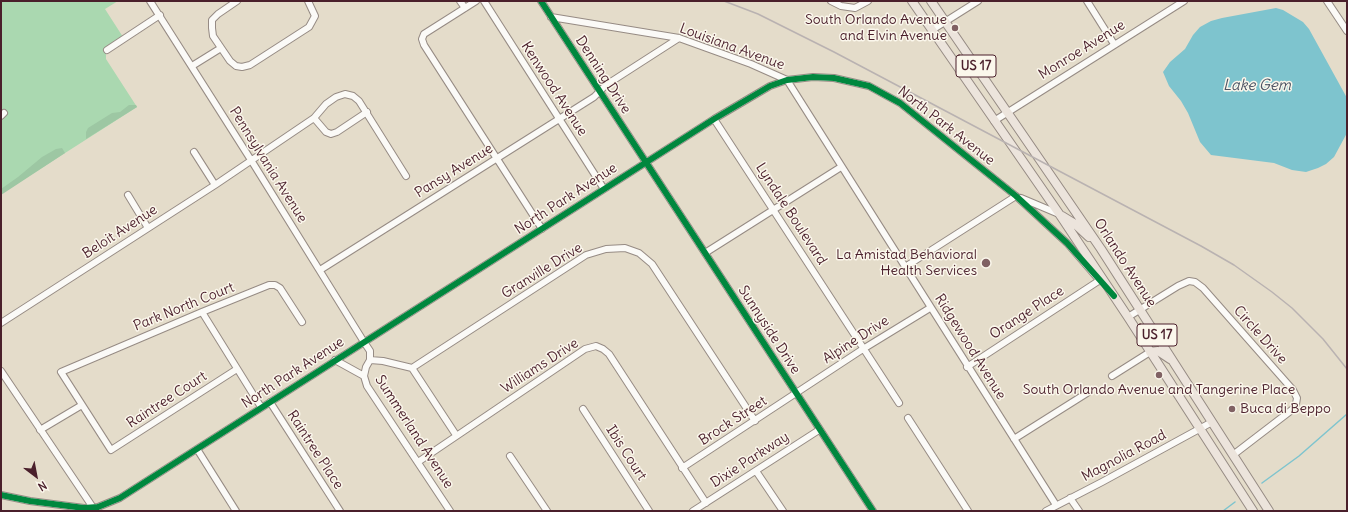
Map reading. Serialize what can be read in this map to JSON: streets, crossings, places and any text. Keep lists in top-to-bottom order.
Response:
{
  "streets": {
    "main road": ["US 17", "Orlando Avenue"],
    "street": [
      "Louisiana Avenue",
      "Monroe Avenue",
      "Denning Drive",
      "Kenwood Avenue",
      "North Park Avenue",
      "Pennsylvania Avenue",
      "Pansy Avenue",
      "Lyndale Boulevard",
      "Beloit Avenue",
      "Granville Drive",
      "Park North Court",
      "Orange Place",
      "Sunnyside Drive",
      "Circle Drive",
      "Alpine Drive",
      "Ridgewood Avenue",
      "Williams Drive",
      "Raintree Court",
      "Brock Street",
      "Summerland Avenue",
      "Raintree Place",
      "Ibis Court",
      "Magnolia Road",
      "Dixie Parkway"
    ]
  },
  "crossings": [
    ["Louisiana Avenue", "Denning Drive"],
    ["Louisiana Avenue", "North Park Avenue"],
    ["Louisiana Avenue", "Pansy Avenue"],
    ["Louisiana Avenue", "Ridgewood Avenue"],
    ["Monroe Avenue", "US 17"],
    ["Monroe Avenue", "Orlando Avenue"],
    ["US 17", "Orlando Avenue"],
    ["Denning Drive", "North Park Avenue"],
    ["Denning Drive", "Pansy Avenue"],
    ["Denning Drive", "Sunnyside Drive"],
    ["Kenwood Avenue", "North Park Avenue"],
    ["Kenwood Avenue", "Pansy Avenue"],
    ["North Park Avenue", "Pennsylvania Avenue"],
    ["North Park Avenue", "Lyndale Boulevard"],
    ["North Park Avenue", "Orlando Avenue"],
    ["North Park Avenue", "Orange Place"],
    ["North Park Avenue", "Sunnyside Drive"],
    ["North Park Avenue", "Ridgewood Avenue"],
    ["North Park Avenue", "Summerland Avenue"],
    ["North Park Avenue", "Raintree Place"],
    ["Pennsylvania Avenue", "Pansy Avenue"],
    ["Pennsylvania Avenue", "Beloit Avenue"],
    ["Pennsylvania Avenue", "Summerland Avenue"],
    ["Lyndale Boulevard", "Alpine Drive"],
    ["Orlando Avenue", "Circle Drive"],
    ["Orlando Avenue", "Magnolia Road"],
    ["Granville Drive", "Brock Street"],
    ["Park North Court", "Raintree Court"],
    ["Orange Place", "Ridgewood Avenue"],
    ["Sunnyside Drive", "Alpine Drive"],
    ["Sunnyside Drive", "Brock Street"],
    ["Sunnyside Drive", "Dixie Parkway"],
    ["Alpine Drive", "Ridgewood Avenue"],
    ["Alpine Drive", "Brock Street"],
    ["Ridgewood Avenue", "Magnolia Road"],
    ["Williams Drive", "Brock Street"],
    ["Williams Drive", "Summerland Avenue"],
    ["Williams Drive", "Dixie Parkway"]
  ],
  "water": ["Lake Gem"],
  "places": [
    "South Orlando Avenue and Elvin Avenue",
    "La Amistad Behavioral Health Services",
    "South Orlando Avenue and Tangerine Place",
    "Buca di Beppo"
  ],
  "north": "bottom right"
}
